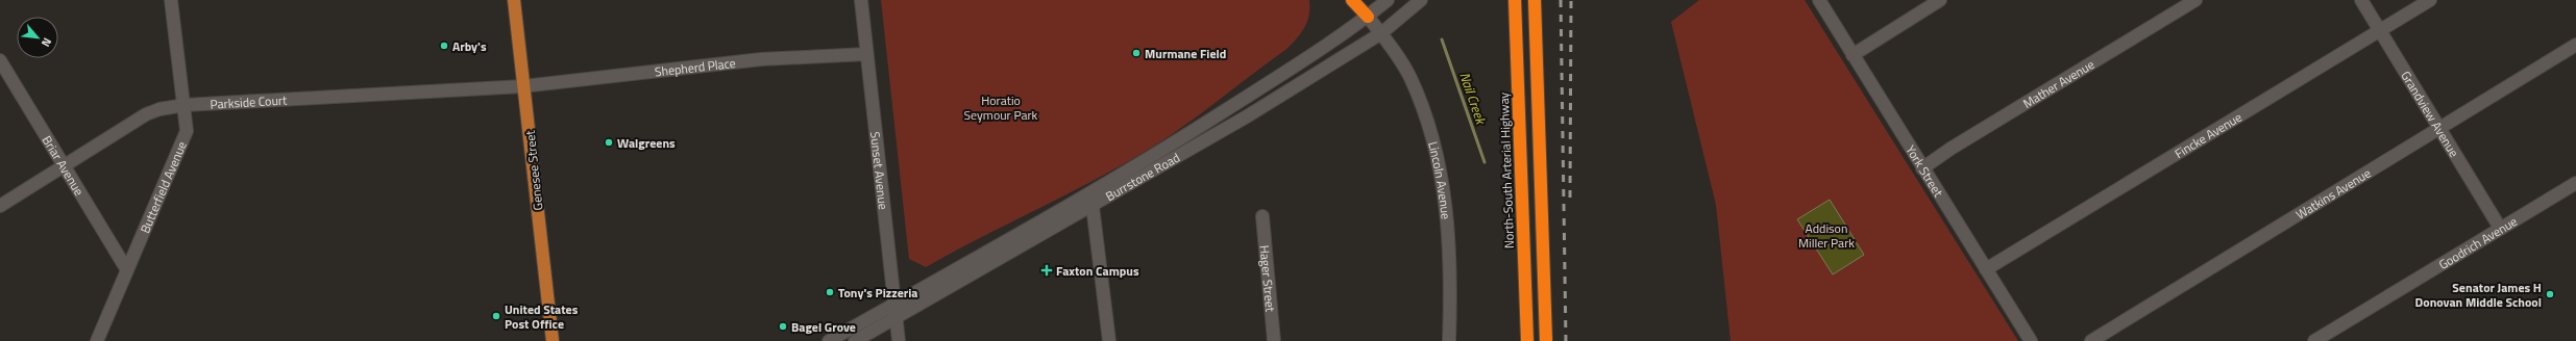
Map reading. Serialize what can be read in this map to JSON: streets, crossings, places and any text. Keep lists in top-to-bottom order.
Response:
{
  "streets": {
    "highway": ["North-South Arterial Highway"],
    "main road": ["Genesee Street"],
    "street": [
      "Shepherd Place",
      "Mather Avenue",
      "Parkside Court",
      "Grandview Avenue",
      "Fincke Avenue",
      "Briar Avenue",
      "Sunset Avenue",
      "York Street",
      "Burrstone Road",
      "Lincoln Avenue",
      "Butterfield Avenue",
      "Watkins Avenue",
      "Goodrich Avenue",
      "Hager Street"
    ]
  },
  "crossings": [
    ["Shepherd Place", "Parkside Court"],
    ["Shepherd Place", "Genesee Street"],
    ["Shepherd Place", "Sunset Avenue"],
    ["Mather Avenue", "York Street"],
    ["Parkside Court", "Briar Avenue"],
    ["Parkside Court", "Genesee Street"],
    ["Parkside Court", "Butterfield Avenue"],
    ["Grandview Avenue", "Fincke Avenue"],
    ["Grandview Avenue", "Watkins Avenue"],
    ["Grandview Avenue", "Goodrich Avenue"],
    ["Fincke Avenue", "York Street"],
    ["Briar Avenue", "Butterfield Avenue"],
    ["Sunset Avenue", "Burrstone Road"],
    ["Burrstone Road", "Lincoln Avenue"]
  ],
  "water": ["Nail Creek"],
  "parks": ["Horatio Seymour Park", "Addison Miller Park"],
  "places": {
    "other": [
      "Arby's",
      "Murmane Field",
      "Walgreens",
      "Tony's Pizzeria",
      "Senator James H Donovan Middle School",
      "United States Post Office",
      "Bagel Grove"
    ],
    "health": ["Faxton Campus"]
  },
  "north": "bottom right"
}
